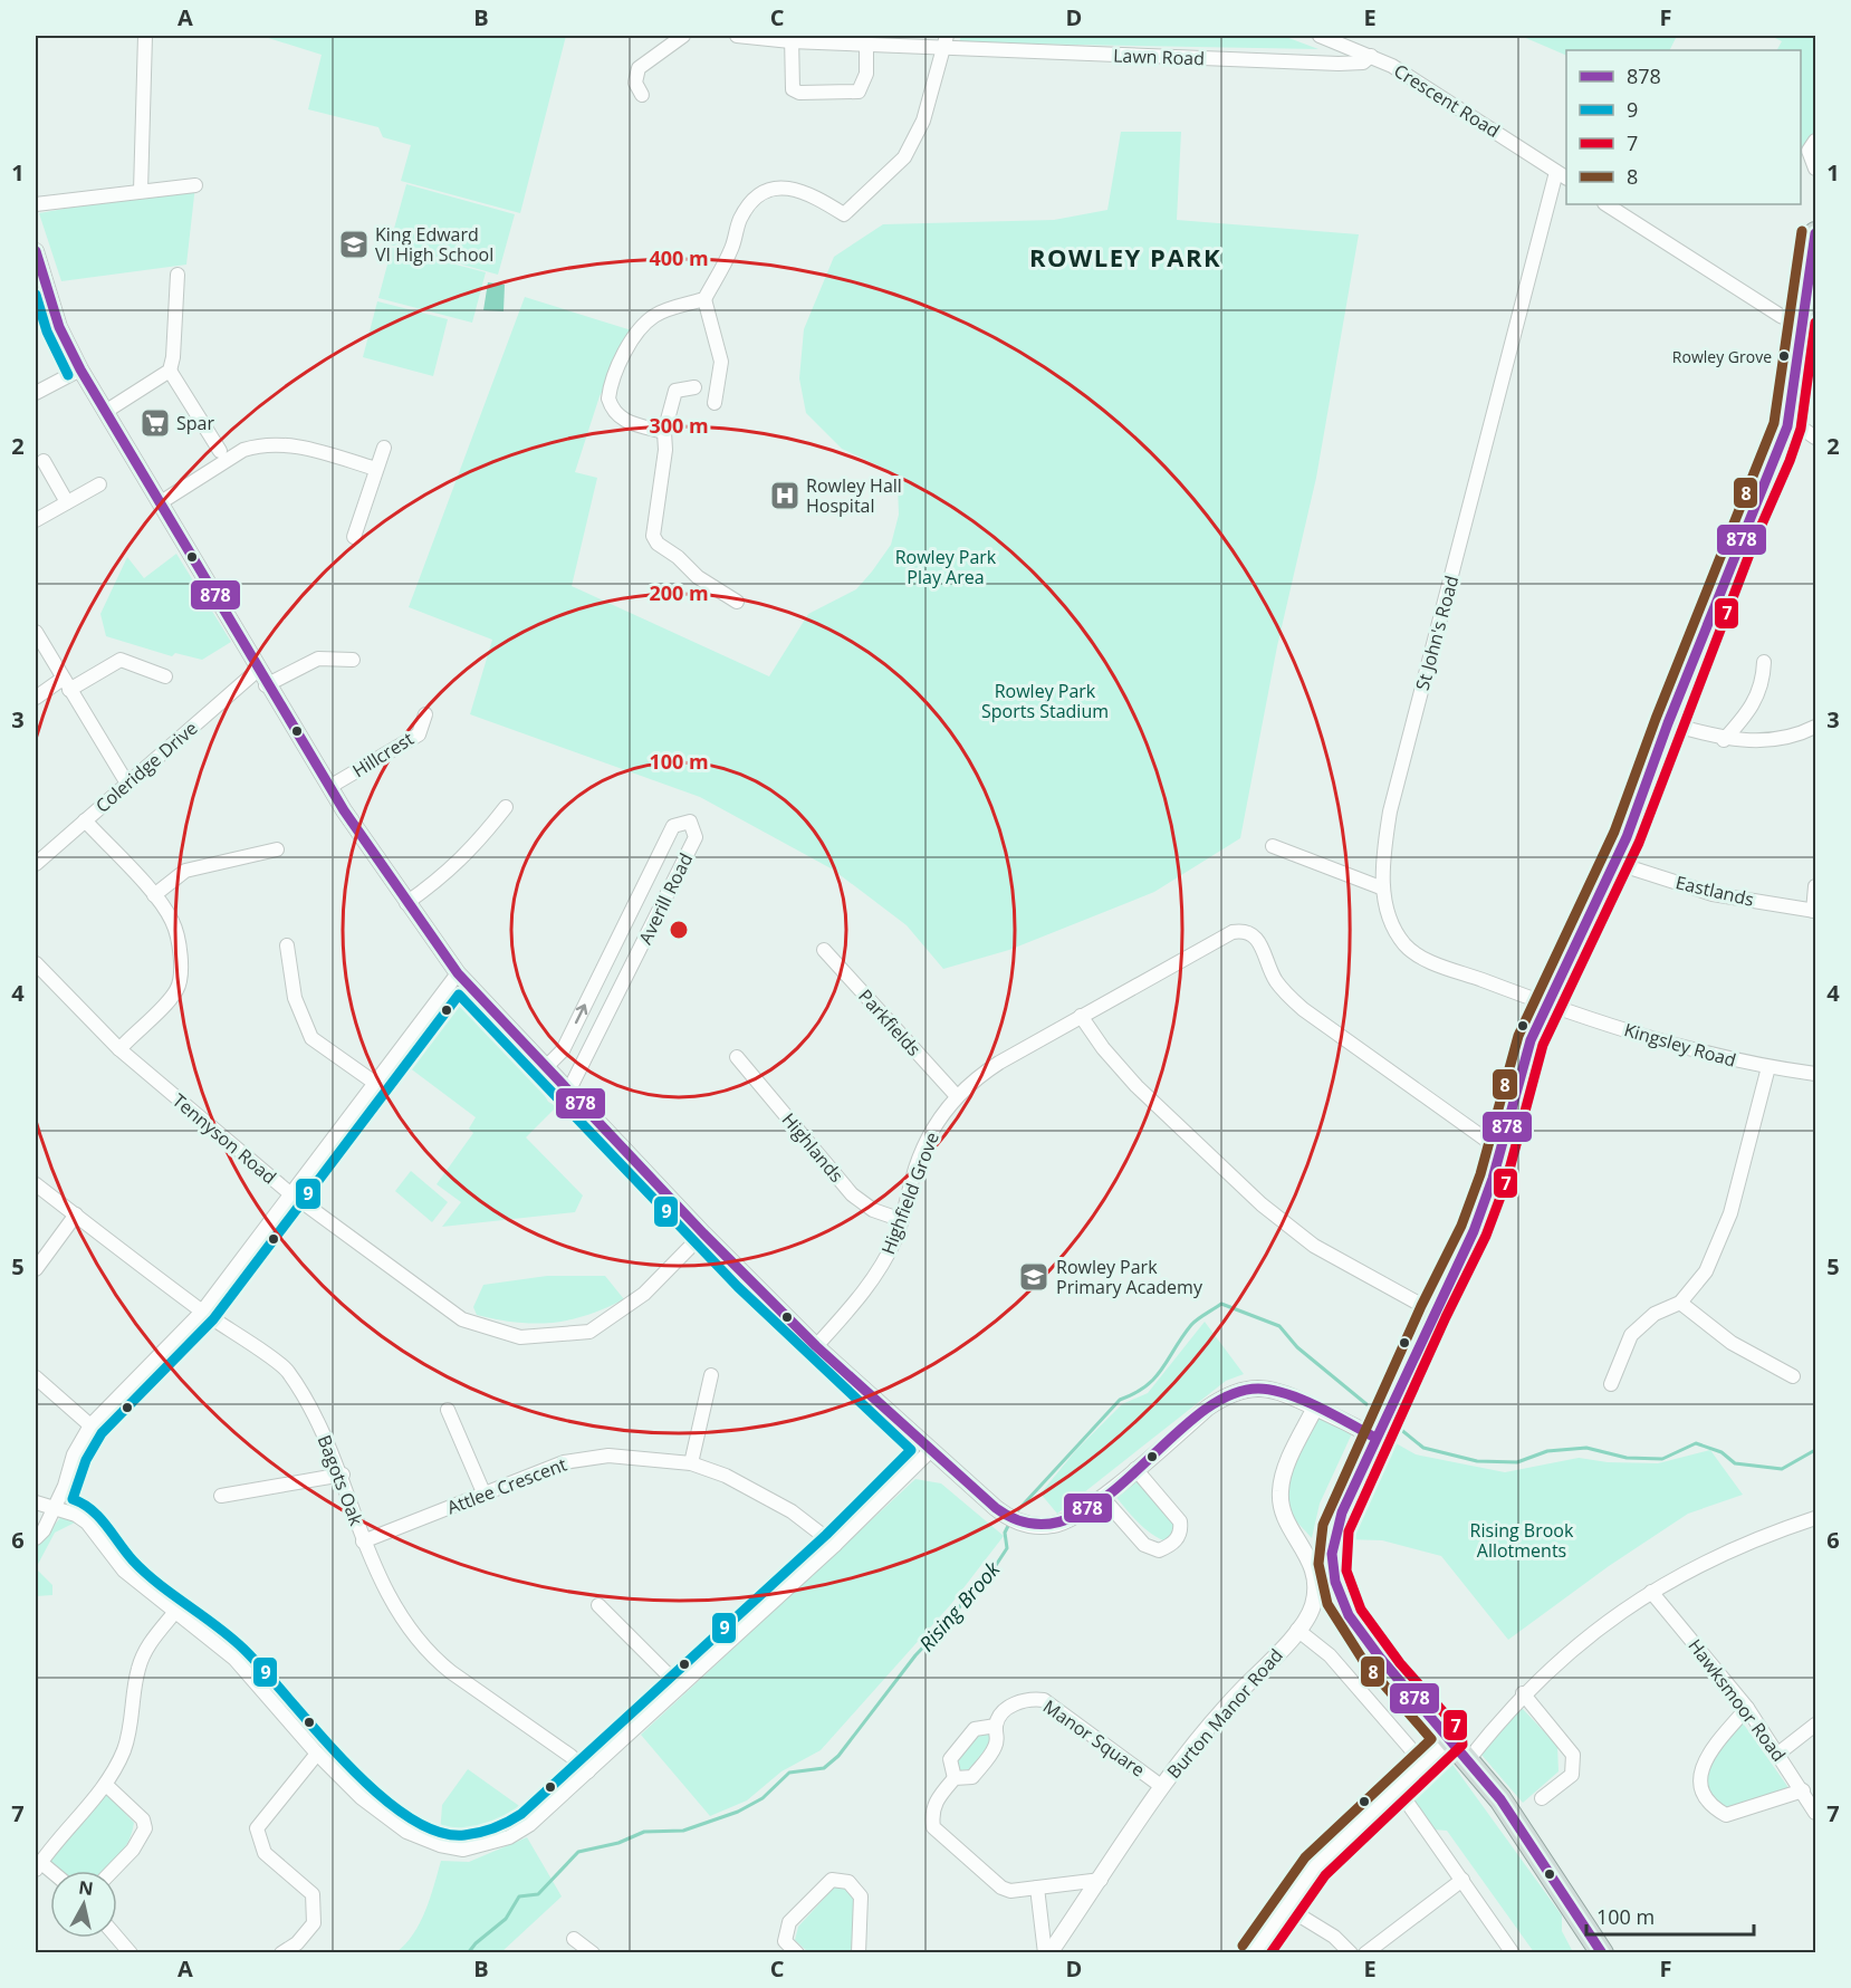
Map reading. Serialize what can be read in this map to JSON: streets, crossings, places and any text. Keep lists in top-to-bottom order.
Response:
{
  "streets": {
    "street": [
      "Lawn Road",
      "Crescent Road",
      "St John's Road",
      "Hillcrest",
      "Coleridge Drive",
      "Eastlands",
      "Averill Road",
      "Parkfields",
      "Kingsley Road",
      "Tennyson Road",
      "Highlands",
      "Highfield Grove",
      "Bagots Oak",
      "Attlee Crescent",
      "Hawksmoor Road",
      "Burton Manor Road",
      "Manor Square"
    ]
  },
  "crossings": [
    ["Lawn Road", "Crescent Road"],
    ["Crescent Road", "St John's Road"],
    ["St John's Road", "Kingsley Road"],
    ["Parkfields", "Highfield Grove"],
    ["Highlands", "Highfield Grove"],
    ["Bagots Oak", "Attlee Crescent"],
    ["Burton Manor Road", "Manor Square"]
  ],
  "districts": ["ROWLEY PARK"],
  "water": ["Rising Brook"],
  "parks": ["Rowley Park Play Area", "Rowley Park Sports Stadium", "Rising Brook Allotments"],
  "places": {
    "school or university": ["King Edward VI High School", "Rowley Park Primary Academy"],
    "other": ["Rowley Grove"],
    "supermarket": ["Spar"],
    "hospital": ["Rowley Hall Hospital"]
  },
  "lines": [
    "transit line 8",
    "transit line 878",
    "transit line 9",
    "transit line 7"
  ],
  "legend": [
    "878",
    "9",
    "7",
    "8"
  ],
  "scale_bar": "100 m",
  "north": "top",
  "grid": {
    "columns": [
      "A",
      "B",
      "C",
      "D",
      "E",
      "F"
    ],
    "rows": [
      "1",
      "2",
      "3",
      "4",
      "5",
      "6",
      "7"
    ]
  },
  "rings": [
    "400 m",
    "300 m",
    "200 m",
    "100 m"
  ]
}
